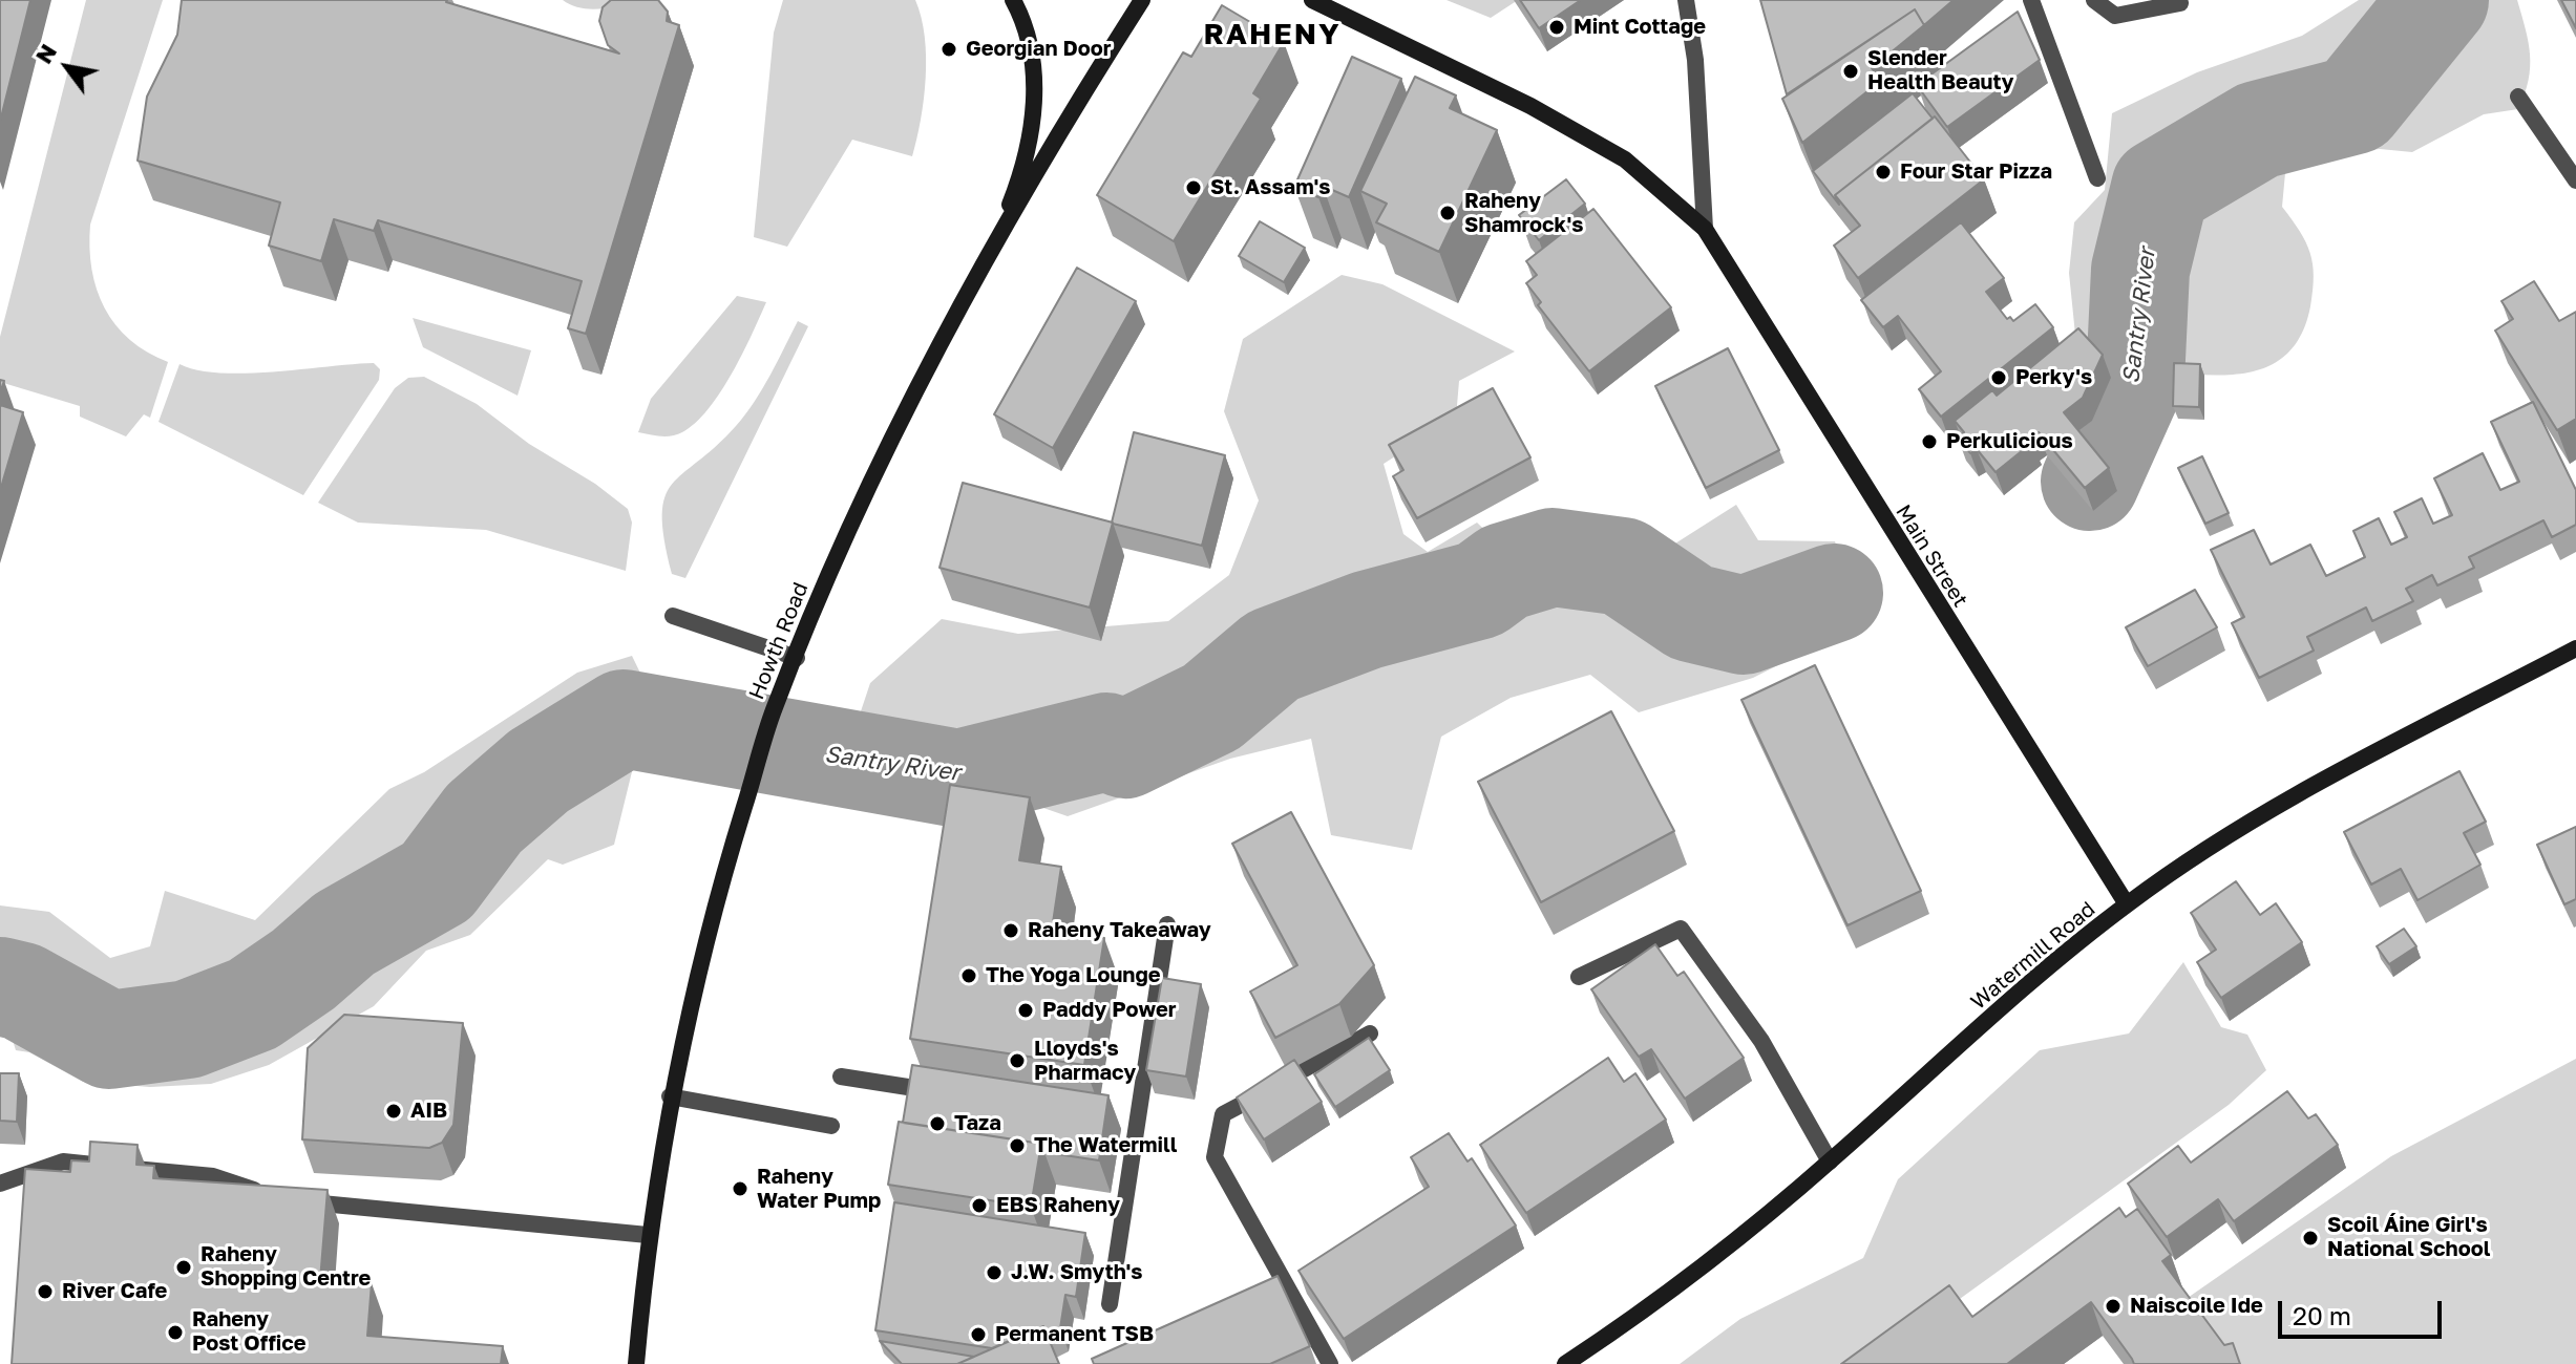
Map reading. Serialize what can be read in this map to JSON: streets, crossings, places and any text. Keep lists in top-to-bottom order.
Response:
{
  "streets": {
    "main road": ["Main Street", "Howth Road", "Watermill Road"]
  },
  "crossings": [
    ["Main Street", "Watermill Road"]
  ],
  "districts": ["RAHENY"],
  "water": ["Santry River"],
  "places": [
    "Mint Cottage",
    "Georgian Door",
    "Slender Health Beauty",
    "Four Star Pizza",
    "St. Assam's",
    "Raheny Shamrock's",
    "Perky's",
    "Perkulicious",
    "Raheny Takeaway",
    "The Yoga Lounge",
    "Paddy Power",
    "Lloyds's Pharmacy",
    "AIB",
    "Taza",
    "The Watermill",
    "Raheny Water Pump",
    "EBS Raheny",
    "Scoil Áine Girl's National School",
    "Raheny Shopping Centre",
    "J.W. Smyth's",
    "River Cafe",
    "Naiscoile Ide",
    "Raheny Post Office",
    "Permanent TSB"
  ],
  "scale_bar": "20 m",
  "north": "top left"
}
